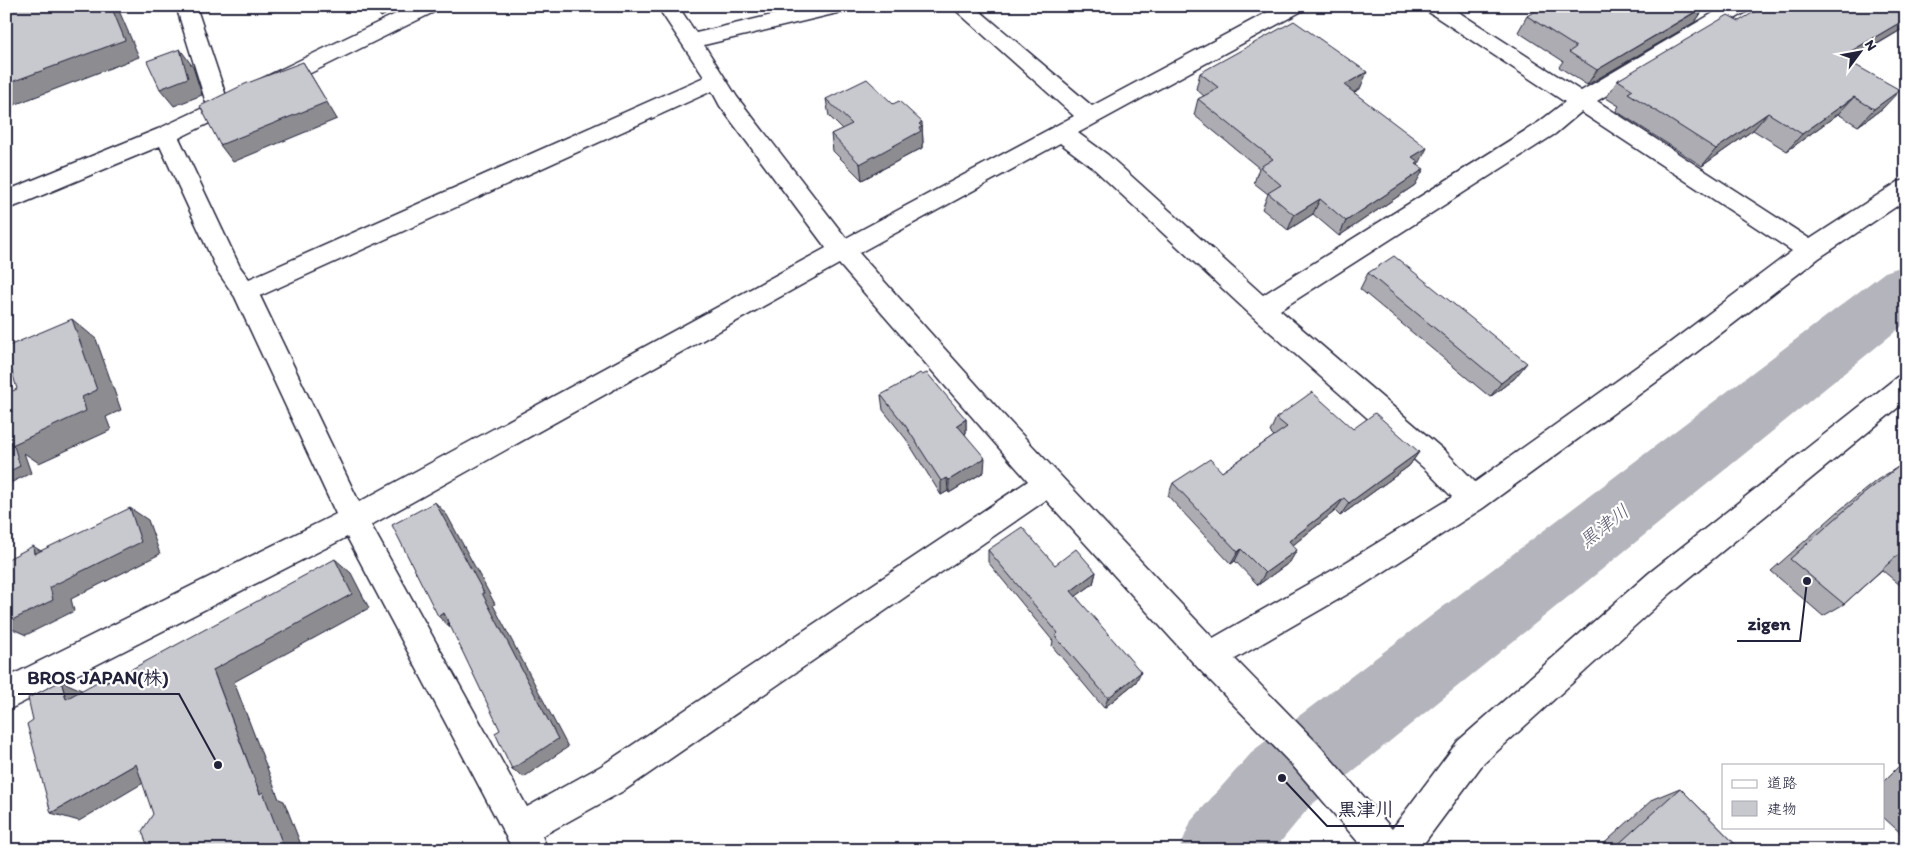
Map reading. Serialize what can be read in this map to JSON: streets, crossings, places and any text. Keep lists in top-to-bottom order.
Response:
{
  "water": ["黒津川"],
  "places": ["zigen", "BROS JAPAN(株)", "黒津川"],
  "legend": ["道路", "建物"],
  "north": "top right"
}
